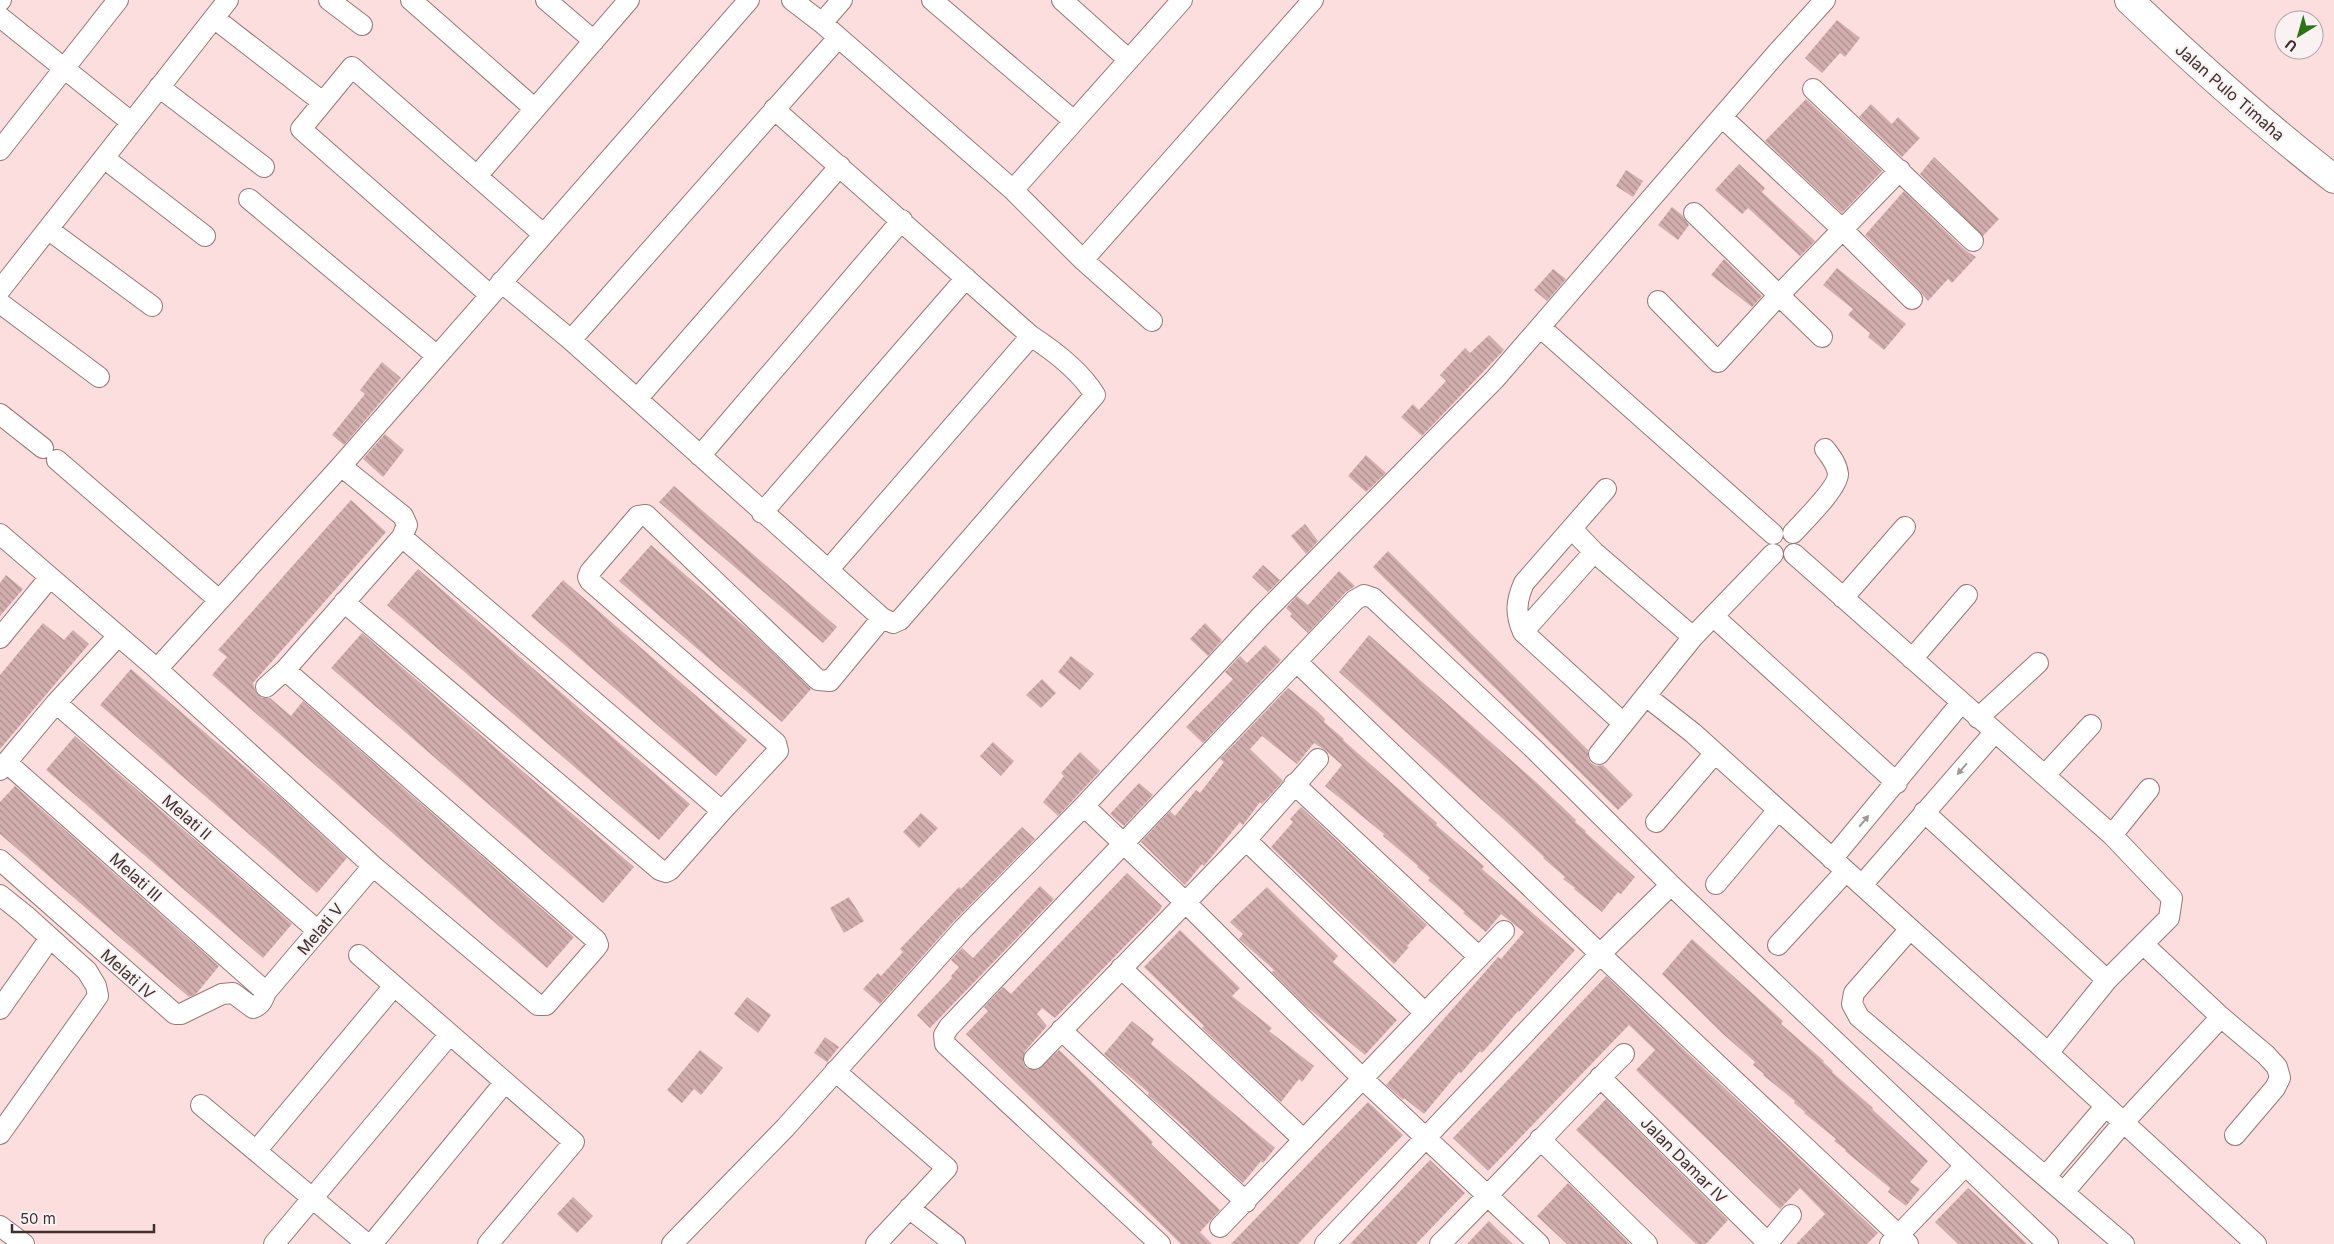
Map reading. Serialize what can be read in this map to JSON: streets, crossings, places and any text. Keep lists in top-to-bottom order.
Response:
{
  "streets": {
    "street": [
      "Jalan Pulo Timaha",
      "Melati II",
      "Melati III",
      "Melati V",
      "Melati IV",
      "Jalan Damar IV"
    ]
  },
  "crossings": [
    ["Melati II", "Melati V"],
    ["Melati III", "Melati V"],
    ["Melati III", "Melati IV"],
    ["Melati V", "Melati IV"]
  ],
  "scale_bar": "50 m",
  "north": "bottom left"
}
